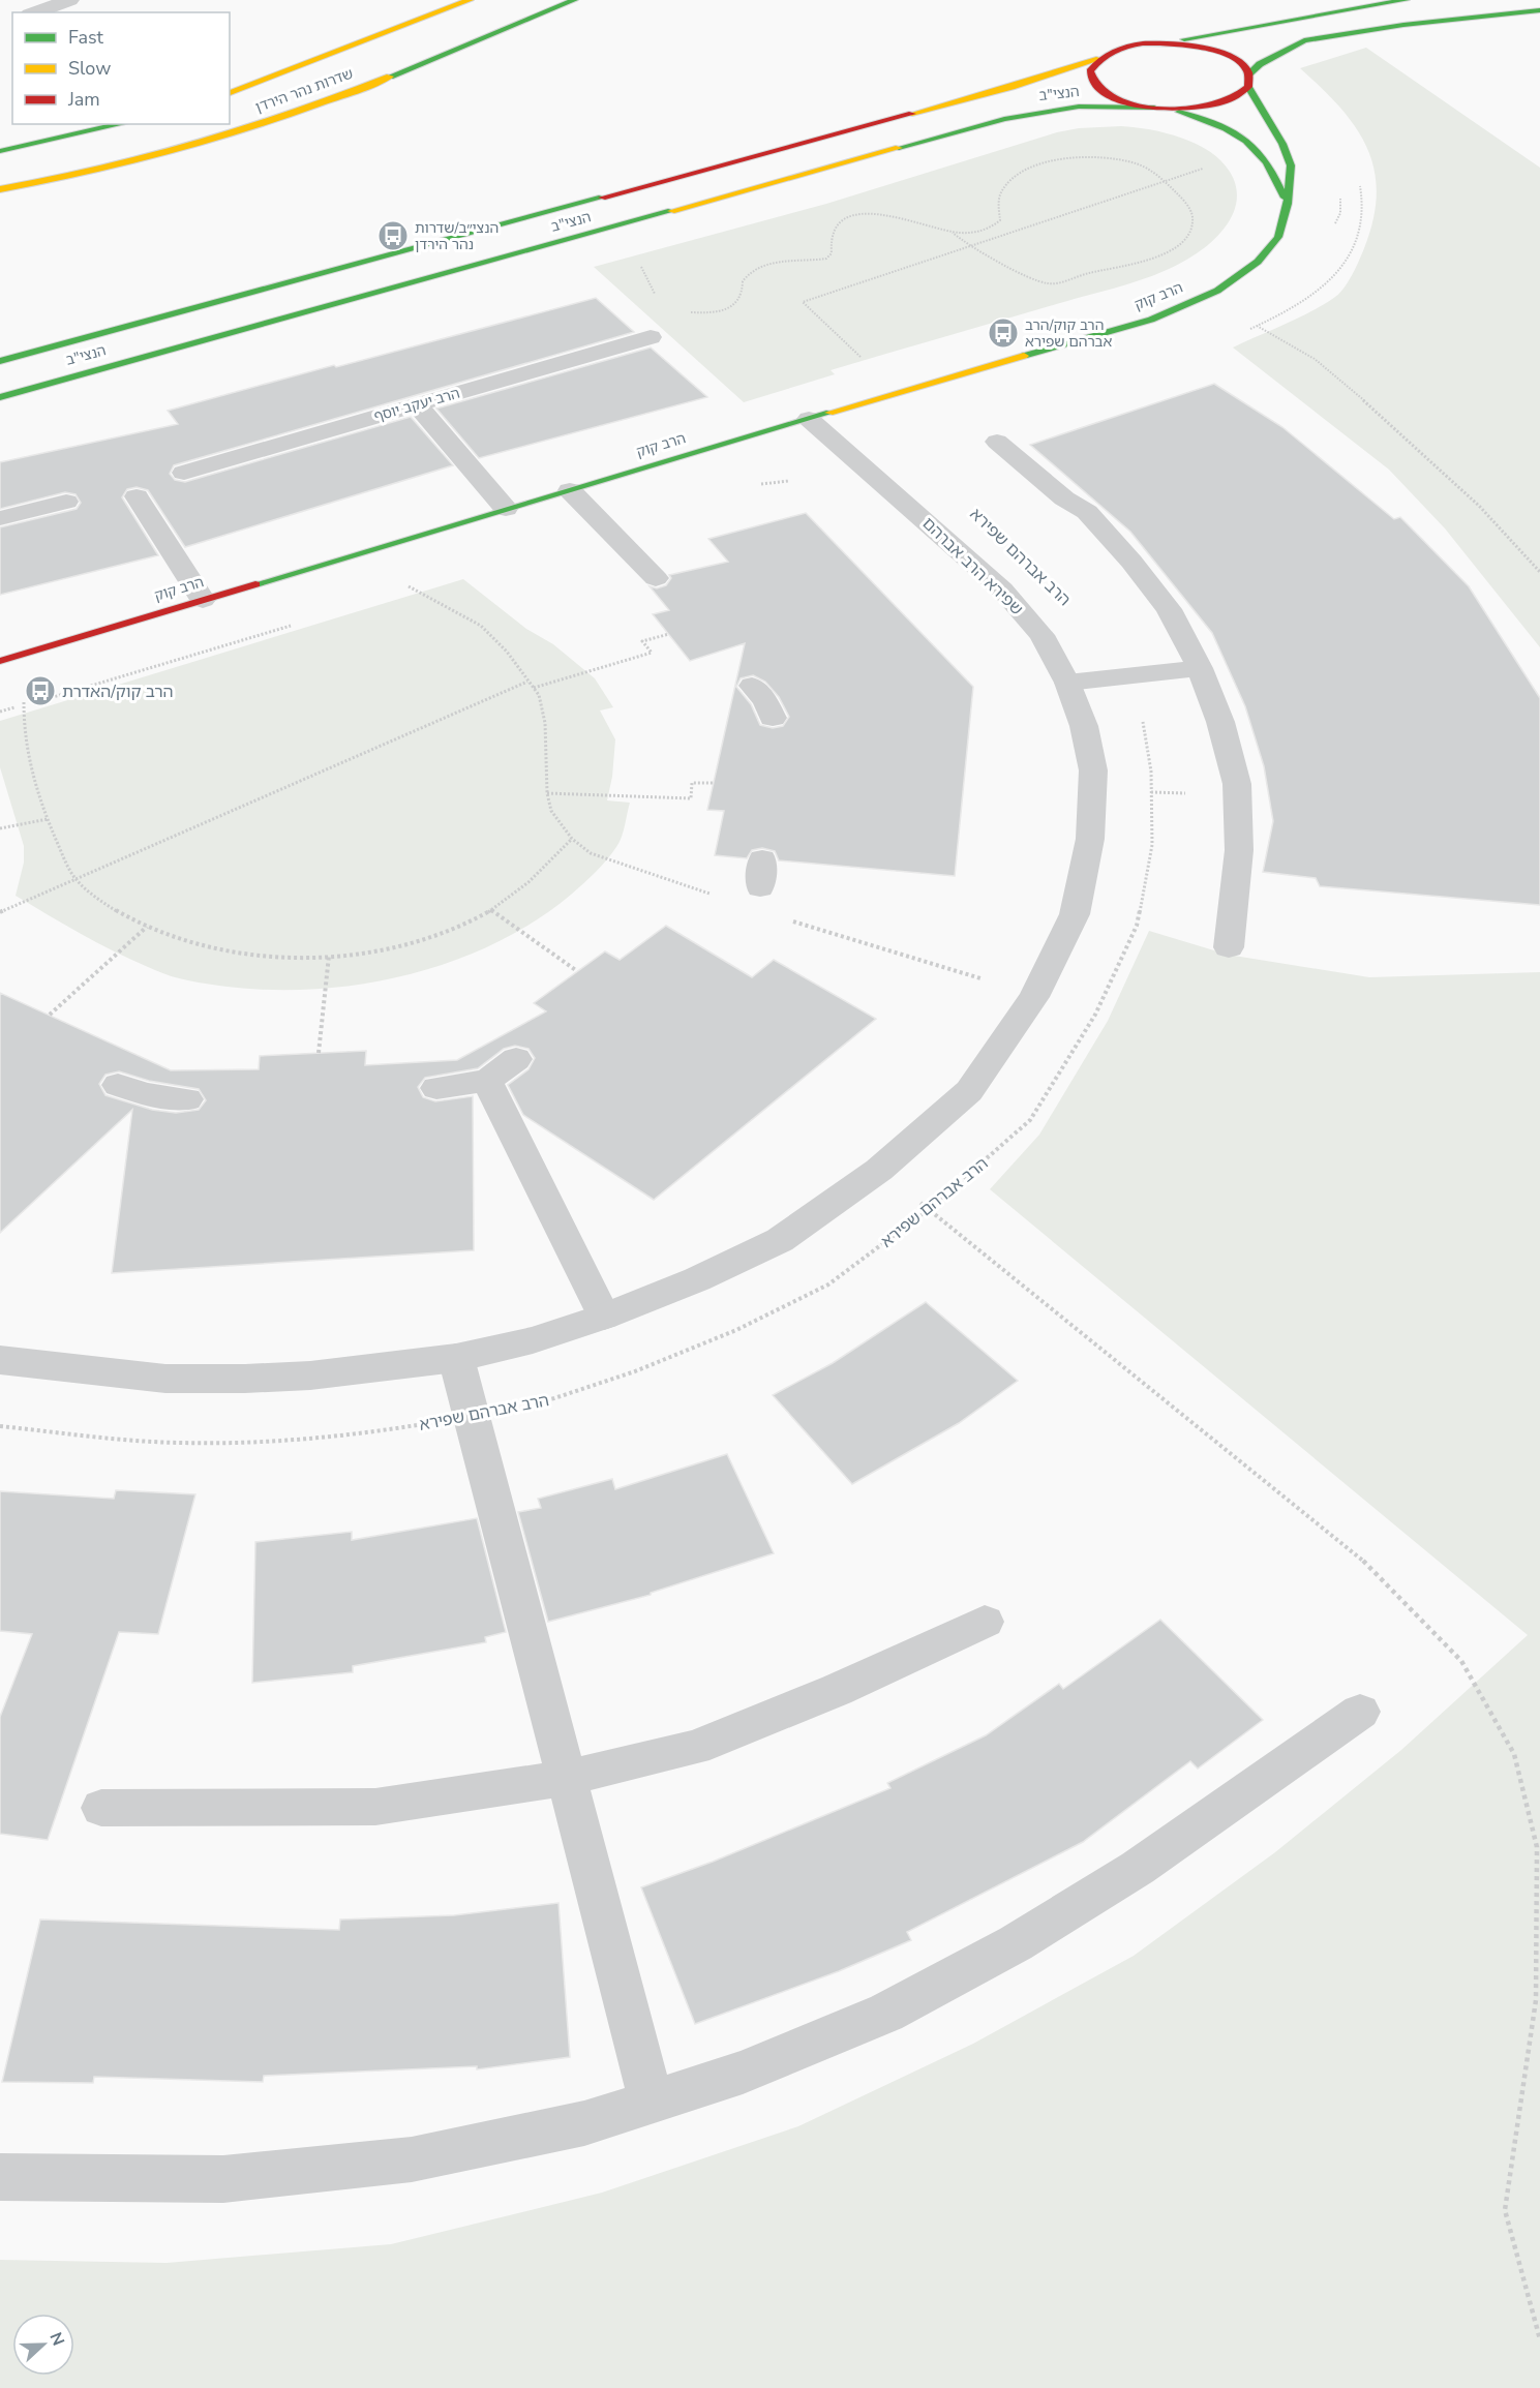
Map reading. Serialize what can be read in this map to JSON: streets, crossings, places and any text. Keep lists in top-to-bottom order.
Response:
{
  "streets": {
    "street": [
      "שדרות נהר הירדן",
      "הנצי\"ב",
      "הרב קוק",
      "הרב יעקב יוסף",
      "שפירא הרב אברהם"
    ],
    "path": ["הרב אברהם שפירא"]
  },
  "crossings": [
    ["הנצי\"ב", "הרב קוק"],
    ["הרב קוק", "שפירא הרב אברהם"]
  ],
  "places": {
    "bus stop": ["הנצי״ב/שדרות נהר הירדן", "הרב קוק/הרב אברהם שפירא", "הרב קוק/האדרת"]
  },
  "legend": ["Fast", "Slow", "Jam"],
  "north": "right"
}
